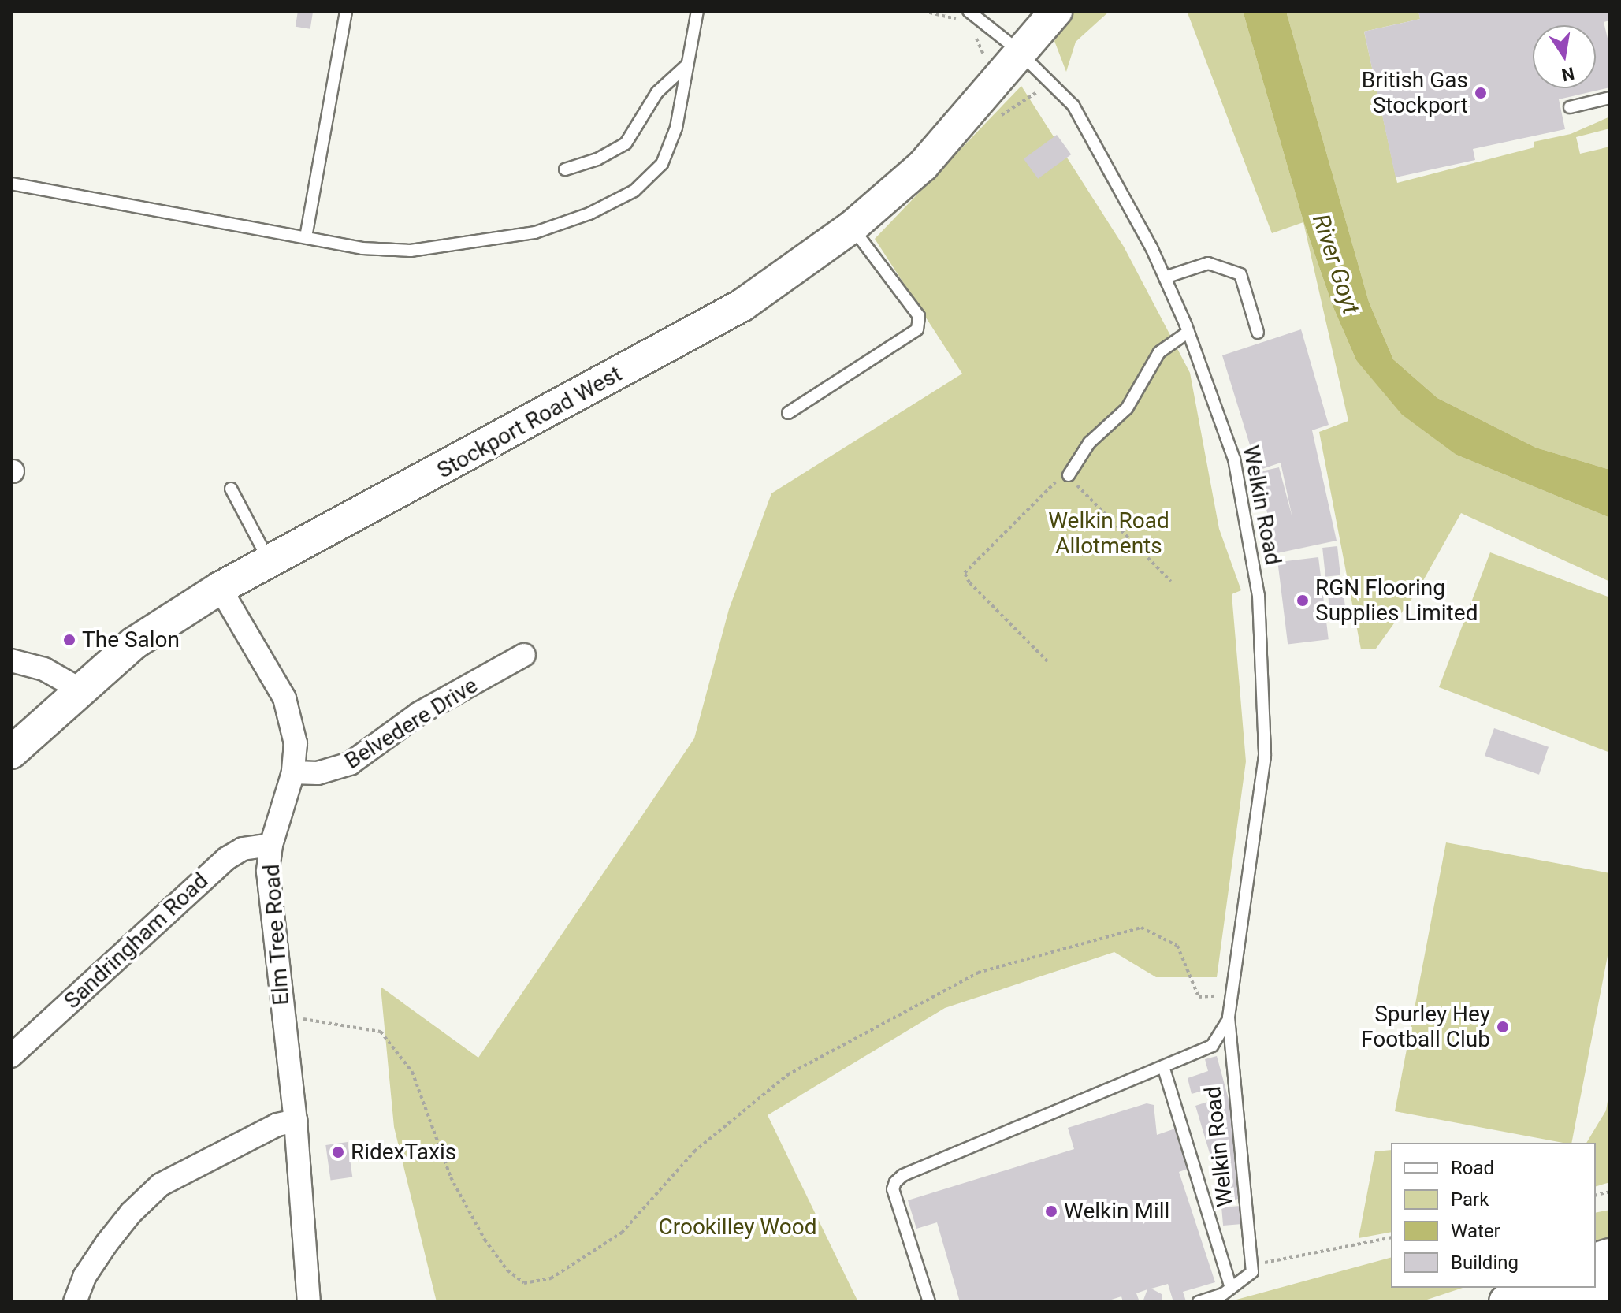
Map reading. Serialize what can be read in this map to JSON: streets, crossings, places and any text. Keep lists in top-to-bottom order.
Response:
{
  "streets": {
    "main road": ["Stockport Road West"],
    "street": ["Belvedere Drive", "Elm Tree Road", "Sandringham Road"],
    "lane": ["Welkin Road"]
  },
  "crossings": [
    ["Stockport Road West", "Welkin Road"],
    ["Stockport Road West", "Elm Tree Road"],
    ["Belvedere Drive", "Elm Tree Road"],
    ["Elm Tree Road", "Sandringham Road"]
  ],
  "water": ["River Goyt"],
  "parks": ["Welkin Road Allotments", "Crookilley Wood"],
  "places": [
    "British Gas Stockport",
    "RGN Flooring Supplies Limited",
    "The Salon",
    "Spurley Hey Football Club",
    "RidexTaxis",
    "Welkin Mill"
  ],
  "legend": [
    "Road",
    "Park",
    "Water",
    "Building"
  ],
  "north": "bottom"
}
